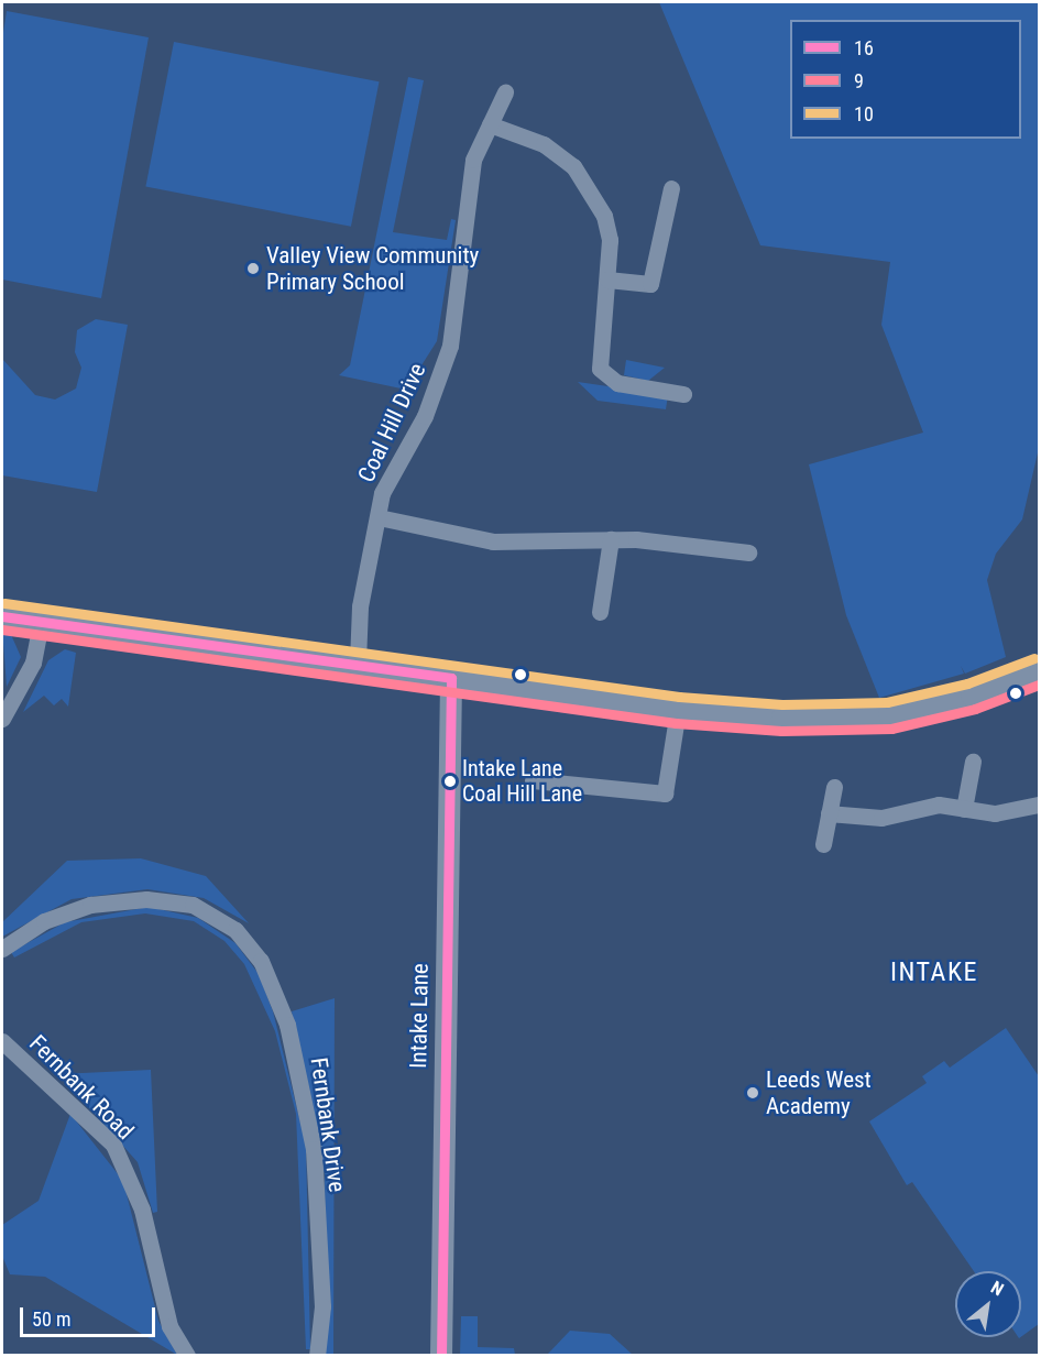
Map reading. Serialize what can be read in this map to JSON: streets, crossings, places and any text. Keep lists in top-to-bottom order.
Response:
{
  "streets": {
    "street": [
      "Coal Hill Drive",
      "Intake Lane",
      "Fernbank Road",
      "Fernbank Drive"
    ]
  },
  "districts": ["INTAKE"],
  "places": ["Valley View Community Primary School", "Intake Lane Coal Hill Lane", "Leeds West Academy"],
  "lines": ["transit line 10", "transit line 16", "transit line 9"],
  "legend": ["16", "9", "10"],
  "scale_bar": "50 m",
  "north": "top right"
}
